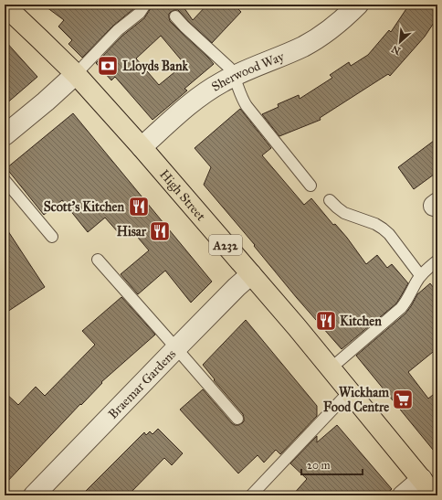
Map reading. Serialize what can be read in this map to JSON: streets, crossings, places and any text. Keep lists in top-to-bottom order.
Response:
{
  "streets": {
    "highway": ["High Street", "A232"],
    "street": ["Sherwood Way", "Braemar Gardens"]
  },
  "crossings": [
    ["Sherwood Way", "High Street"],
    ["High Street", "Braemar Gardens"]
  ],
  "places": {
    "bank": ["Lloyds Bank"],
    "restaurant": ["Scott's Kitchen", "Hisar", "Kitchen"],
    "supermarket": ["Wickham Food Centre"]
  },
  "scale_bar": "20 m",
  "north": "bottom left"
}
